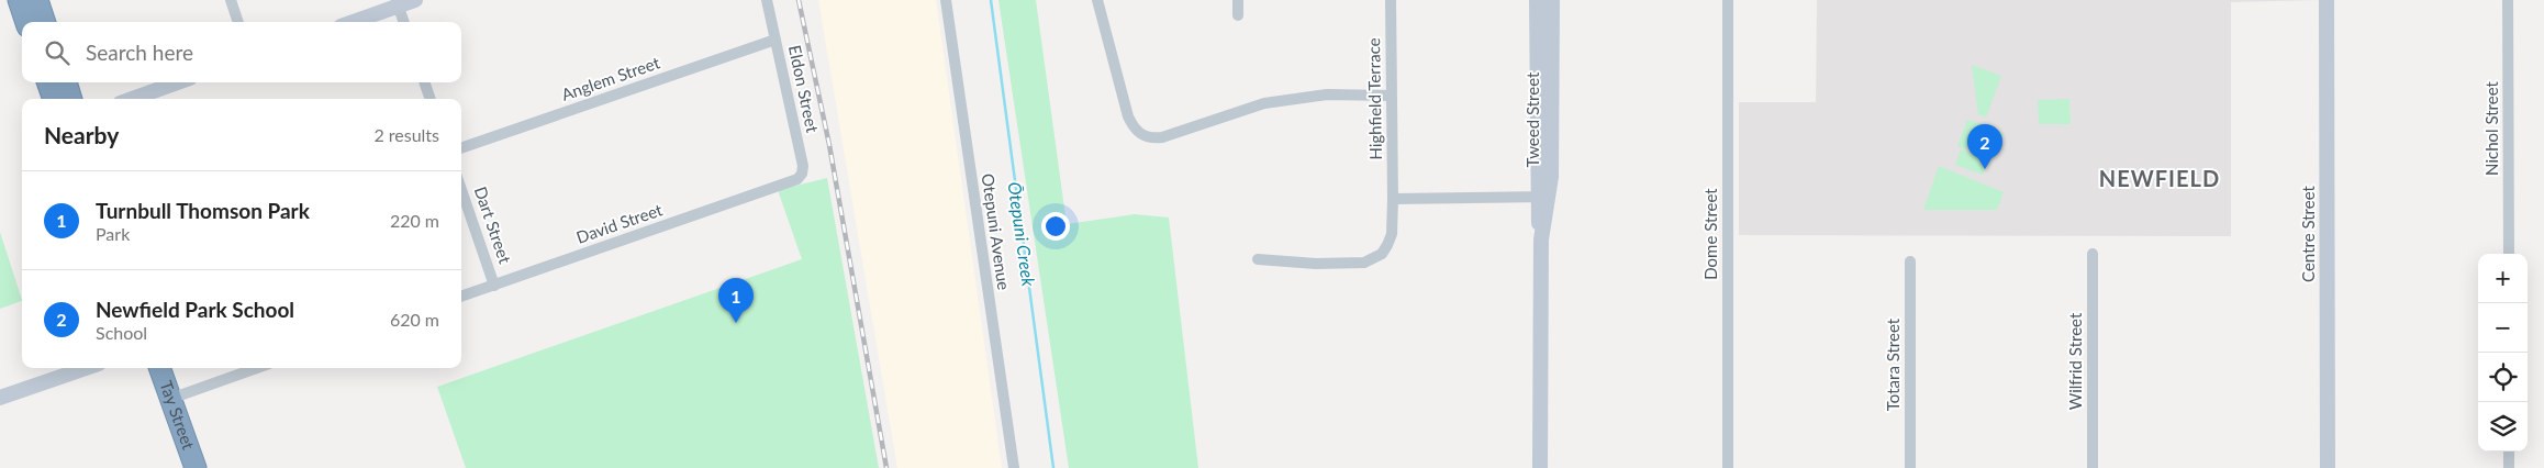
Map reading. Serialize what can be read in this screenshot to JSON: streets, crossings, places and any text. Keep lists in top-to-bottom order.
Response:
{
  "streets": {
    "highway": ["Tay Street"],
    "street": [
      "Anglem Street",
      "Eldon Street",
      "Highfield Terrace",
      "Tweed Street",
      "Nichol Street",
      "David Street",
      "Dart Street",
      "Otepuni Avenue",
      "Dome Street",
      "Centre Street",
      "Wilfrid Street",
      "Totara Street"
    ]
  },
  "crossings": [
    ["Anglem Street", "Eldon Street"],
    ["Eldon Street", "David Street"],
    ["David Street", "Dart Street"]
  ],
  "districts": ["NEWFIELD"],
  "water": ["Ōtepuni Creek"],
  "page": {
    "search": "Search here",
    "heading": ["Nearby", "2 results"],
    "pins": ["2", "1"],
    "list": [
      {
        "mark": "1",
        "name": "Turnbull Thomson Park",
        "note": "Park",
        "value": "220 m"
      },
      {
        "mark": "2",
        "name": "Newfield Park School",
        "note": "School",
        "value": "620 m"
      }
    ],
    "map_buttons": ["+", "−"]
  }
}
